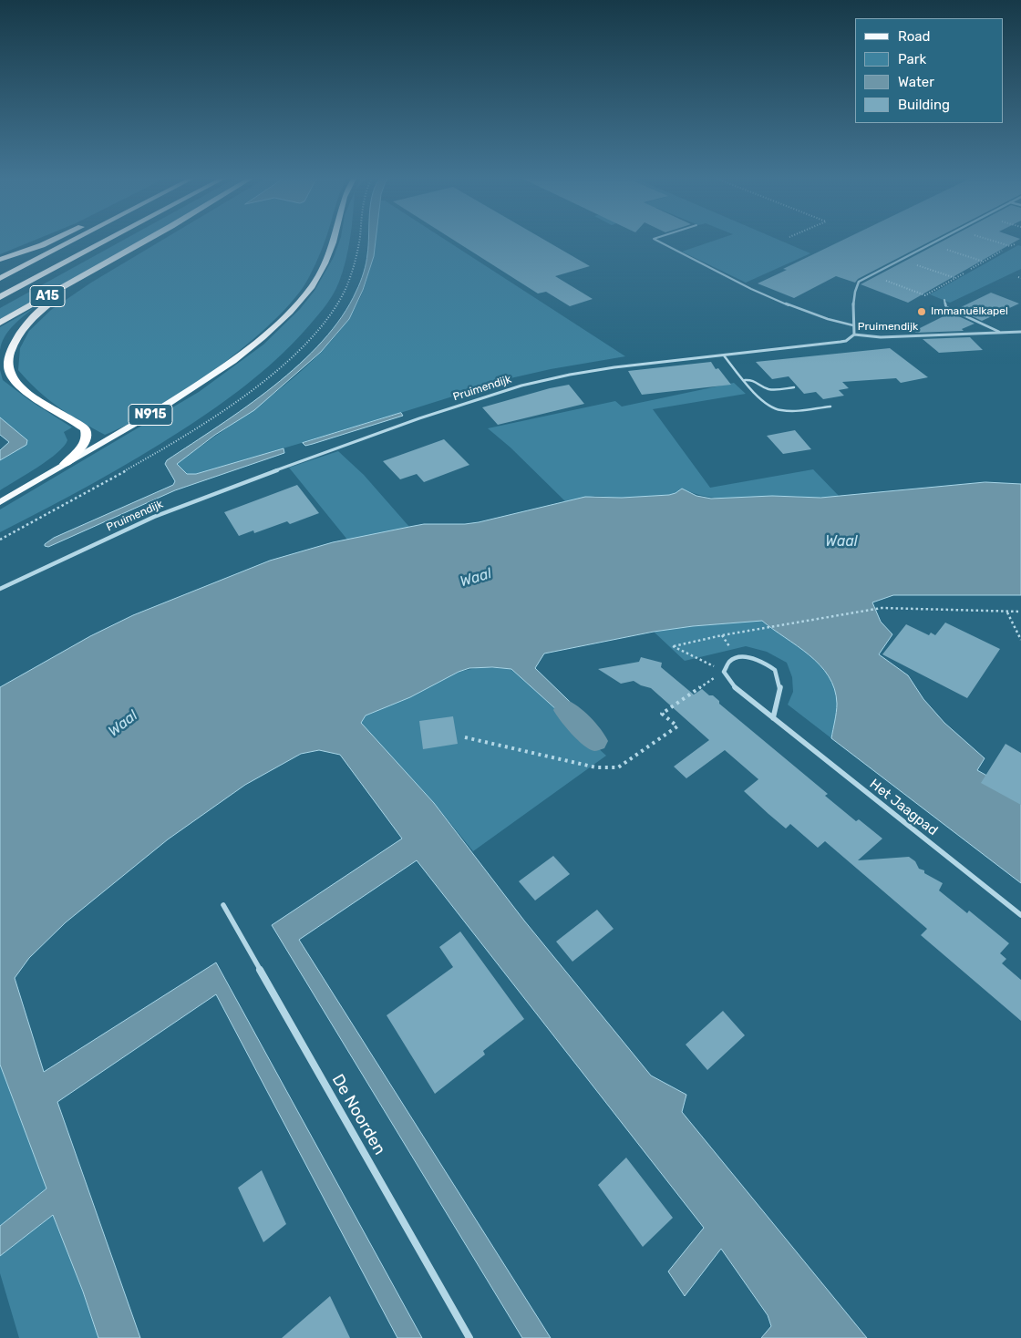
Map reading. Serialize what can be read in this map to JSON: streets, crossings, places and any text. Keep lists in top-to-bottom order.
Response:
{
  "streets": {
    "highway": ["A15"],
    "main road": ["N915"],
    "street": ["Pruimendijk", "Het Jaagpad", "De Noorden"]
  },
  "crossings": [
    ["A15", "N915"]
  ],
  "water": ["Waal"],
  "places": ["Immanuëlkapel"],
  "legend": [
    "Road",
    "Park",
    "Water",
    "Building"
  ]
}
